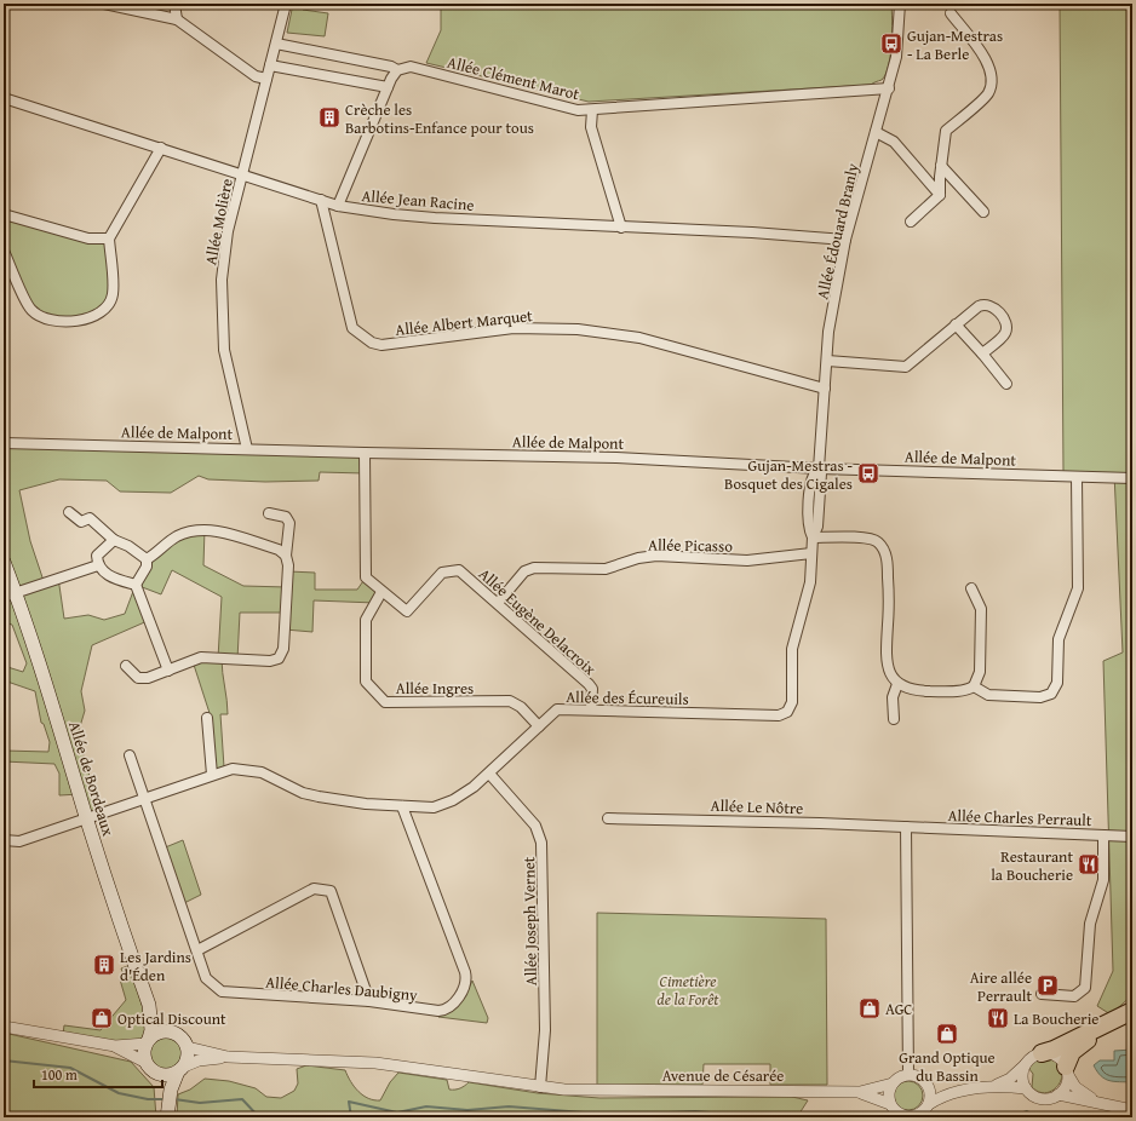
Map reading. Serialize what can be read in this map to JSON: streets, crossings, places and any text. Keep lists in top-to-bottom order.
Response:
{
  "streets": {
    "main road": ["Allée de Bordeaux"],
    "street": [
      "Allée Clément Marot",
      "Allée Jean Racine",
      "Allée Molière",
      "Allée Édouard Branly",
      "Allée Albert Marquet",
      "Allée de Malpont",
      "Allée Picasso",
      "Allée Eugène Delacroix",
      "Allée Ingres",
      "Allée des Écureuils",
      "Allée Le Nôtre",
      "Allée Charles Perrault",
      "Allée Joseph Vernet",
      "Allée Charles Daubigny",
      "Avenue de Césarée"
    ]
  },
  "crossings": [
    ["Allée Clément Marot", "Allée Molière"],
    ["Allée Clément Marot", "Allée Édouard Branly"],
    ["Allée Jean Racine", "Allée Molière"],
    ["Allée Jean Racine", "Allée Édouard Branly"],
    ["Allée Jean Racine", "Allée Albert Marquet"],
    ["Allée Molière", "Allée de Malpont"],
    ["Allée Édouard Branly", "Allée Albert Marquet"],
    ["Allée Édouard Branly", "Allée de Malpont"],
    ["Allée Édouard Branly", "Allée des Écureuils"],
    ["Allée de Malpont", "Allée Eugène Delacroix"],
    ["Allée de Malpont", "Allée des Écureuils"],
    ["Allée Picasso", "Allée Eugène Delacroix"],
    ["Allée Picasso", "Allée des Écureuils"],
    ["Allée Eugène Delacroix", "Allée Ingres"],
    ["Allée Eugène Delacroix", "Allée des Écureuils"],
    ["Allée Ingres", "Allée des Écureuils"],
    ["Allée des Écureuils", "Allée de Bordeaux"],
    ["Allée des Écureuils", "Allée Joseph Vernet"],
    ["Allée des Écureuils", "Allée Charles Daubigny"],
    ["Allée Le Nôtre", "Allée Charles Perrault"],
    ["Allée Joseph Vernet", "Avenue de Césarée"]
  ],
  "parks": ["Cimetière de la Forêt"],
  "places": {
    "bus stop": ["Gujan-Mestras - La Berle", "Gujan-Mestras - Bosquet des Cigales"],
    "building": ["Crèche les Barbotins-Enfance pour tous", "Les Jardins d'Éden"],
    "restaurant": ["Restaurant la Boucherie", "La Boucherie"],
    "parking": ["Aire allée Perrault"],
    "shop": ["AGC", "Optical Discount", "Grand Optique du Bassin"]
  },
  "scale_bar": "100 m"
}
